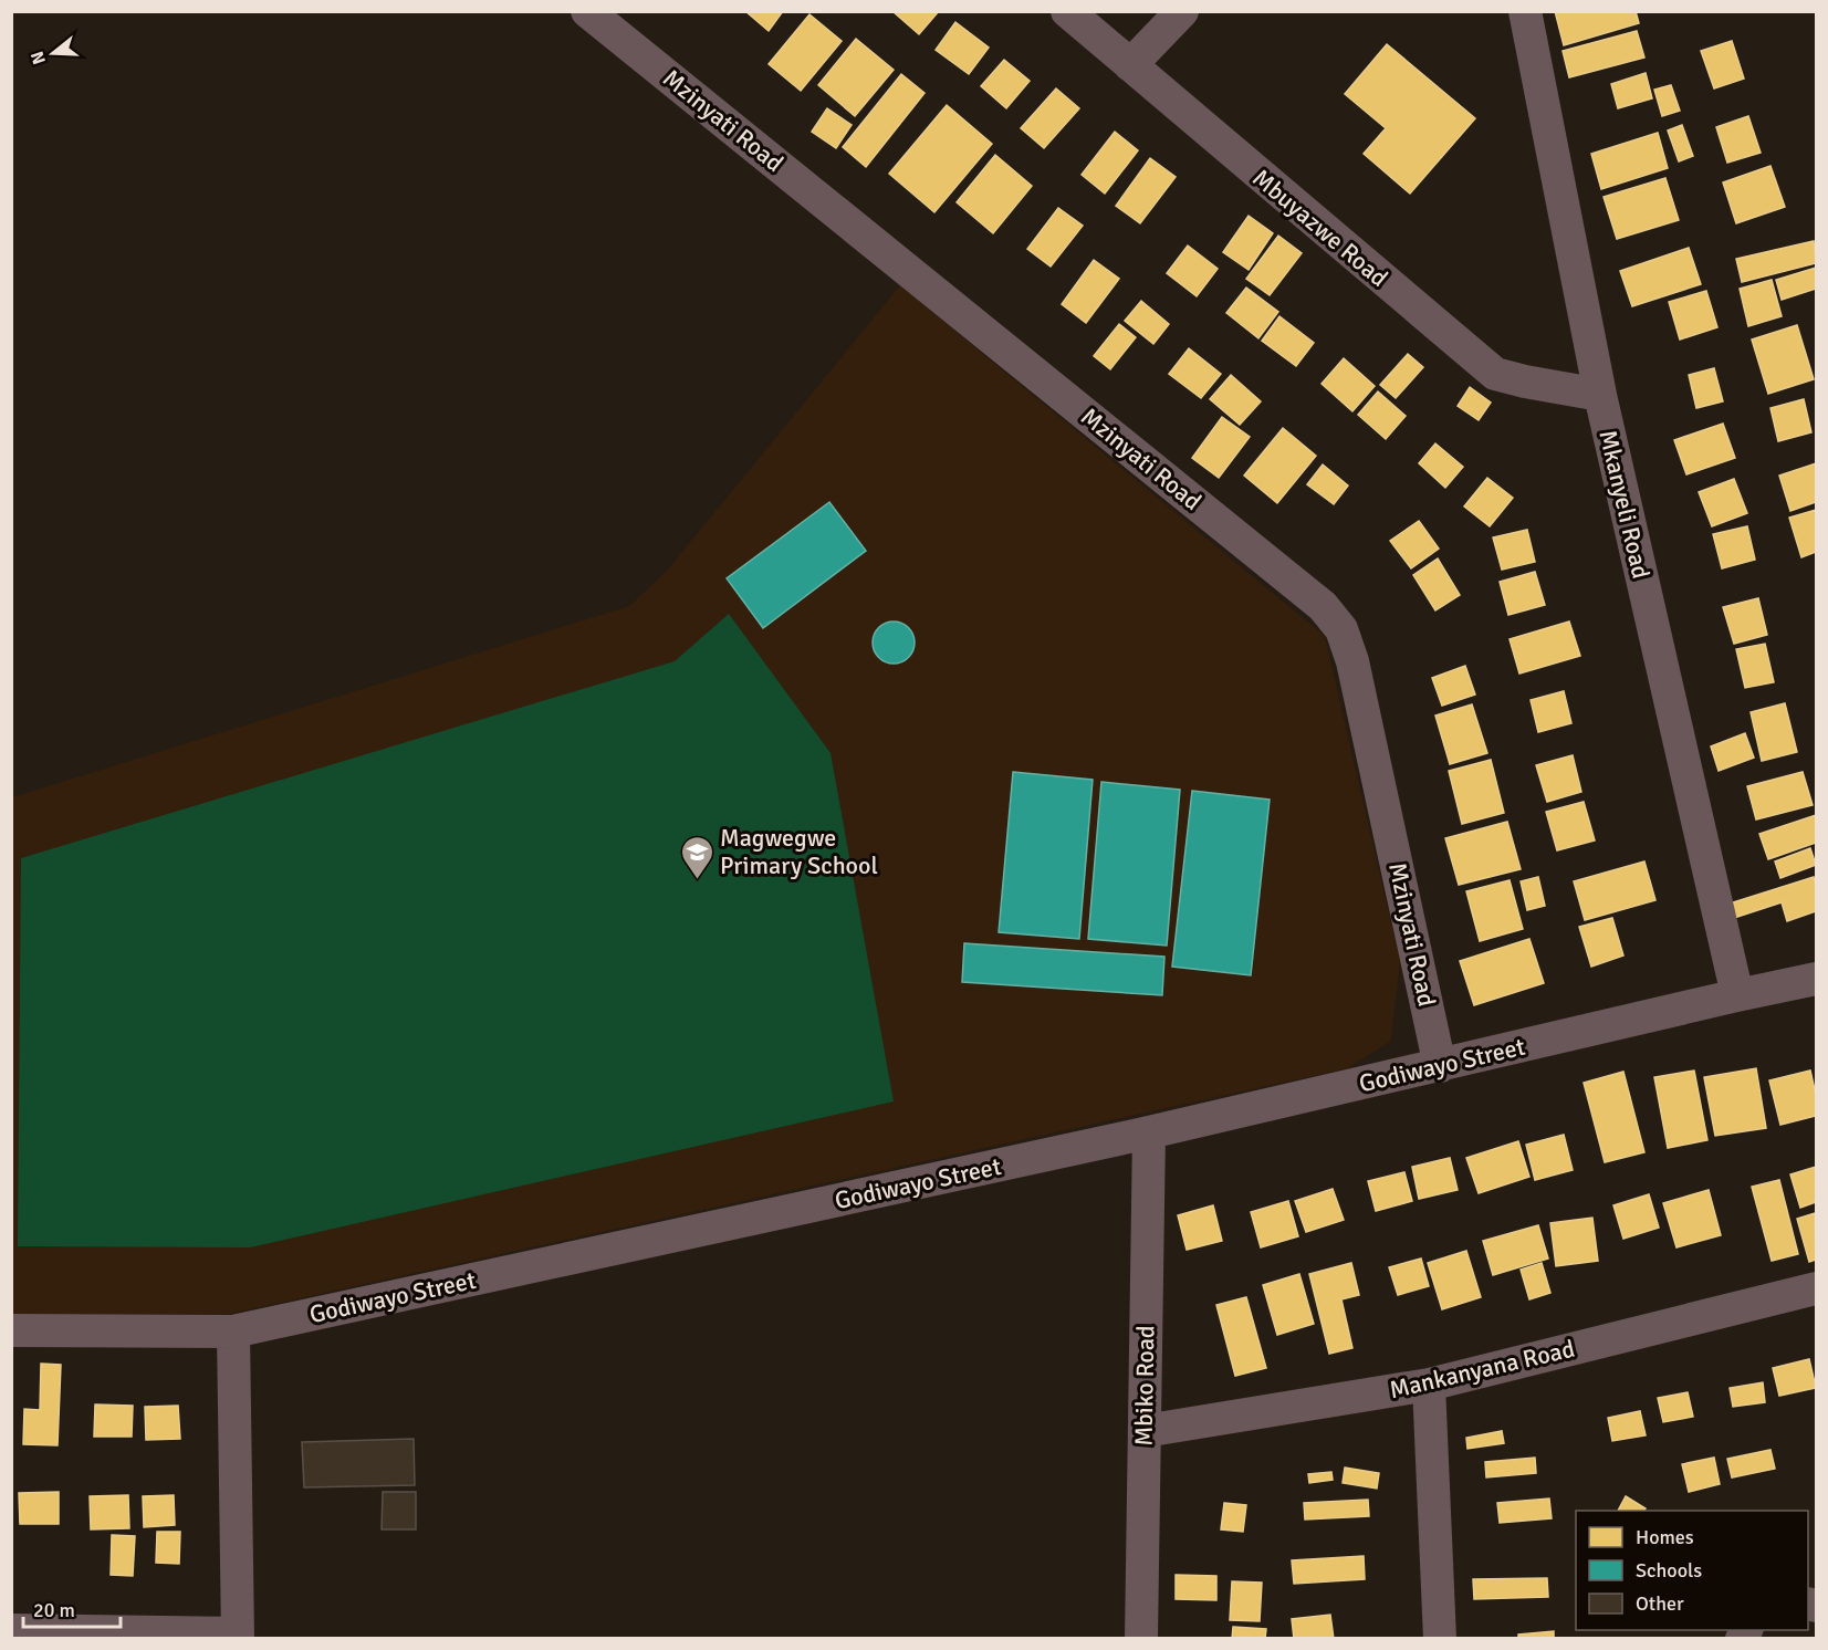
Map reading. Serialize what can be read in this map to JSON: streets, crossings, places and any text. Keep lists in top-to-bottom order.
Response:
{
  "streets": {
    "street": [
      "Mzinyati Road",
      "Mbuyazwe Road",
      "Mkanyeli Road",
      "Godiwayo Street",
      "Mankanyana Road",
      "Mbiko Road"
    ]
  },
  "crossings": [
    ["Mzinyati Road", "Godiwayo Street"],
    ["Mbuyazwe Road", "Mkanyeli Road"],
    ["Mkanyeli Road", "Godiwayo Street"],
    ["Godiwayo Street", "Mbiko Road"],
    ["Mankanyana Road", "Mbiko Road"]
  ],
  "places": {
    "school or university": ["Magwegwe Primary School"]
  },
  "legend": ["Homes", "Schools", "Other"],
  "scale_bar": "20 m",
  "north": "left"
}
